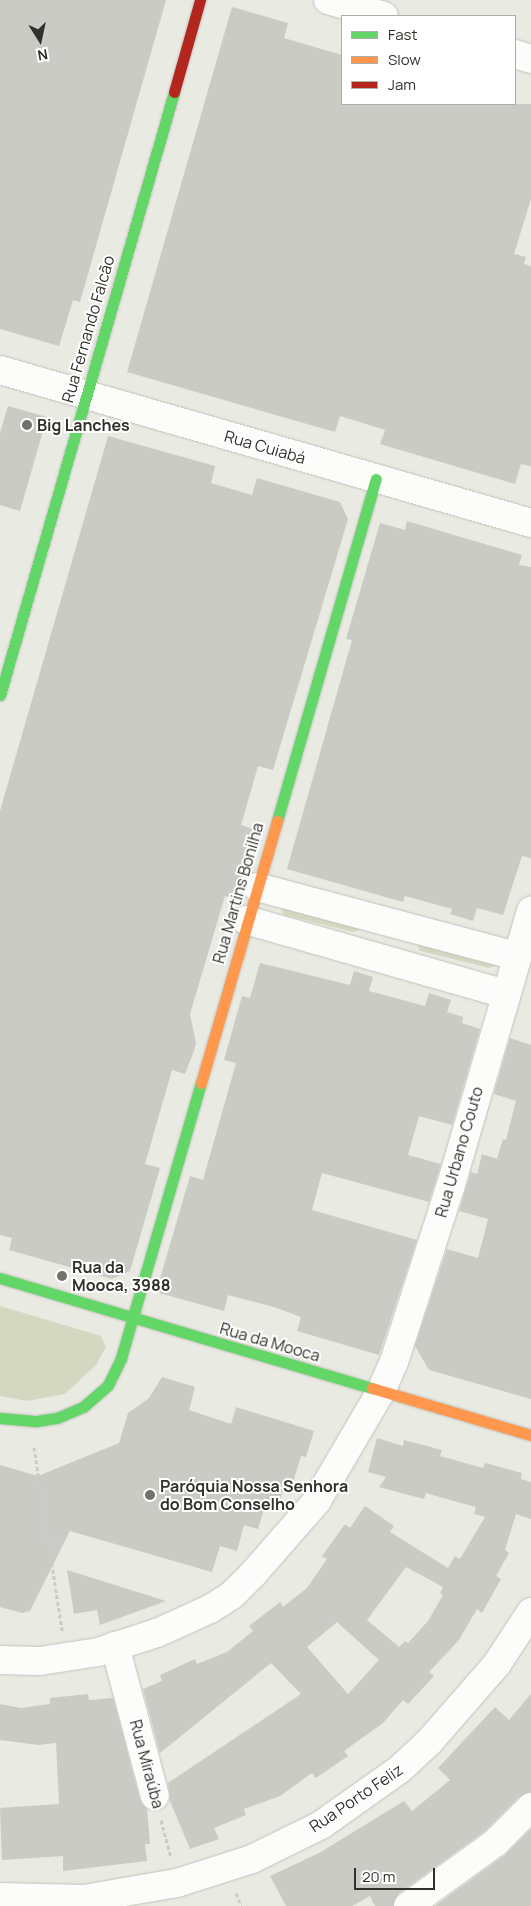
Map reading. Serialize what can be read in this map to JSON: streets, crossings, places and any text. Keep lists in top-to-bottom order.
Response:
{
  "streets": {
    "main road": ["Rua Fernando Falcão", "Rua Martins Bonilha", "Rua da Mooca"],
    "street": [
      "Rua Cuiabá",
      "Rua Urbano Couto",
      "Rua Miraúba",
      "Rua Porto Feliz"
    ]
  },
  "crossings": [
    ["Rua Fernando Falcão", "Rua Cuiabá"],
    ["Rua Cuiabá", "Rua Martins Bonilha"],
    ["Rua Martins Bonilha", "Rua da Mooca"],
    ["Rua Urbano Couto", "Rua da Mooca"],
    ["Rua Urbano Couto", "Rua Miraúba"],
    ["Rua Miraúba", "Rua Porto Feliz"]
  ],
  "places": ["Big Lanches", "Rua da Mooca, 3988", "Paróquia Nossa Senhora do Bom Conselho"],
  "legend": ["Fast", "Slow", "Jam"],
  "scale_bar": "20 m",
  "north": "bottom"
}
